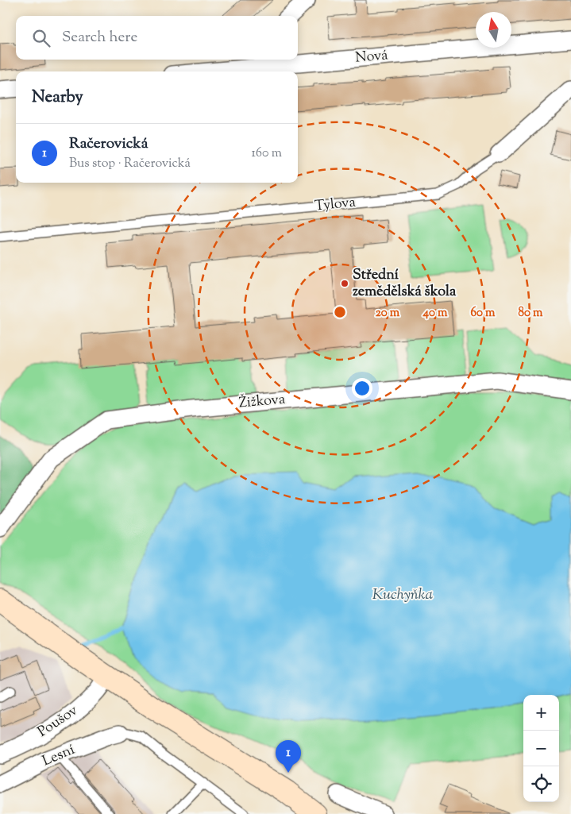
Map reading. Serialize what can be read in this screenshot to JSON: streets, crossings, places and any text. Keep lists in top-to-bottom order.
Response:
{
  "streets": {
    "street": [
      "Nová",
      "Tylova",
      "Žižkova",
      "Poušov",
      "Lesní"
    ]
  },
  "water": ["Kuchyňka"],
  "places": ["Střední zemědělská škola"],
  "north": "top",
  "page": {
    "search": "Search here",
    "heading": "Nearby",
    "list": [
      {
        "mark": "1",
        "name": "Račerovická",
        "note": "Bus stop · Račerovická",
        "value": "160 m"
      }
    ],
    "map_buttons": ["+", "−"],
    "pins": "1"
  },
  "rings": [
    "20 m",
    "40 m",
    "60 m",
    "80 m"
  ]
}
